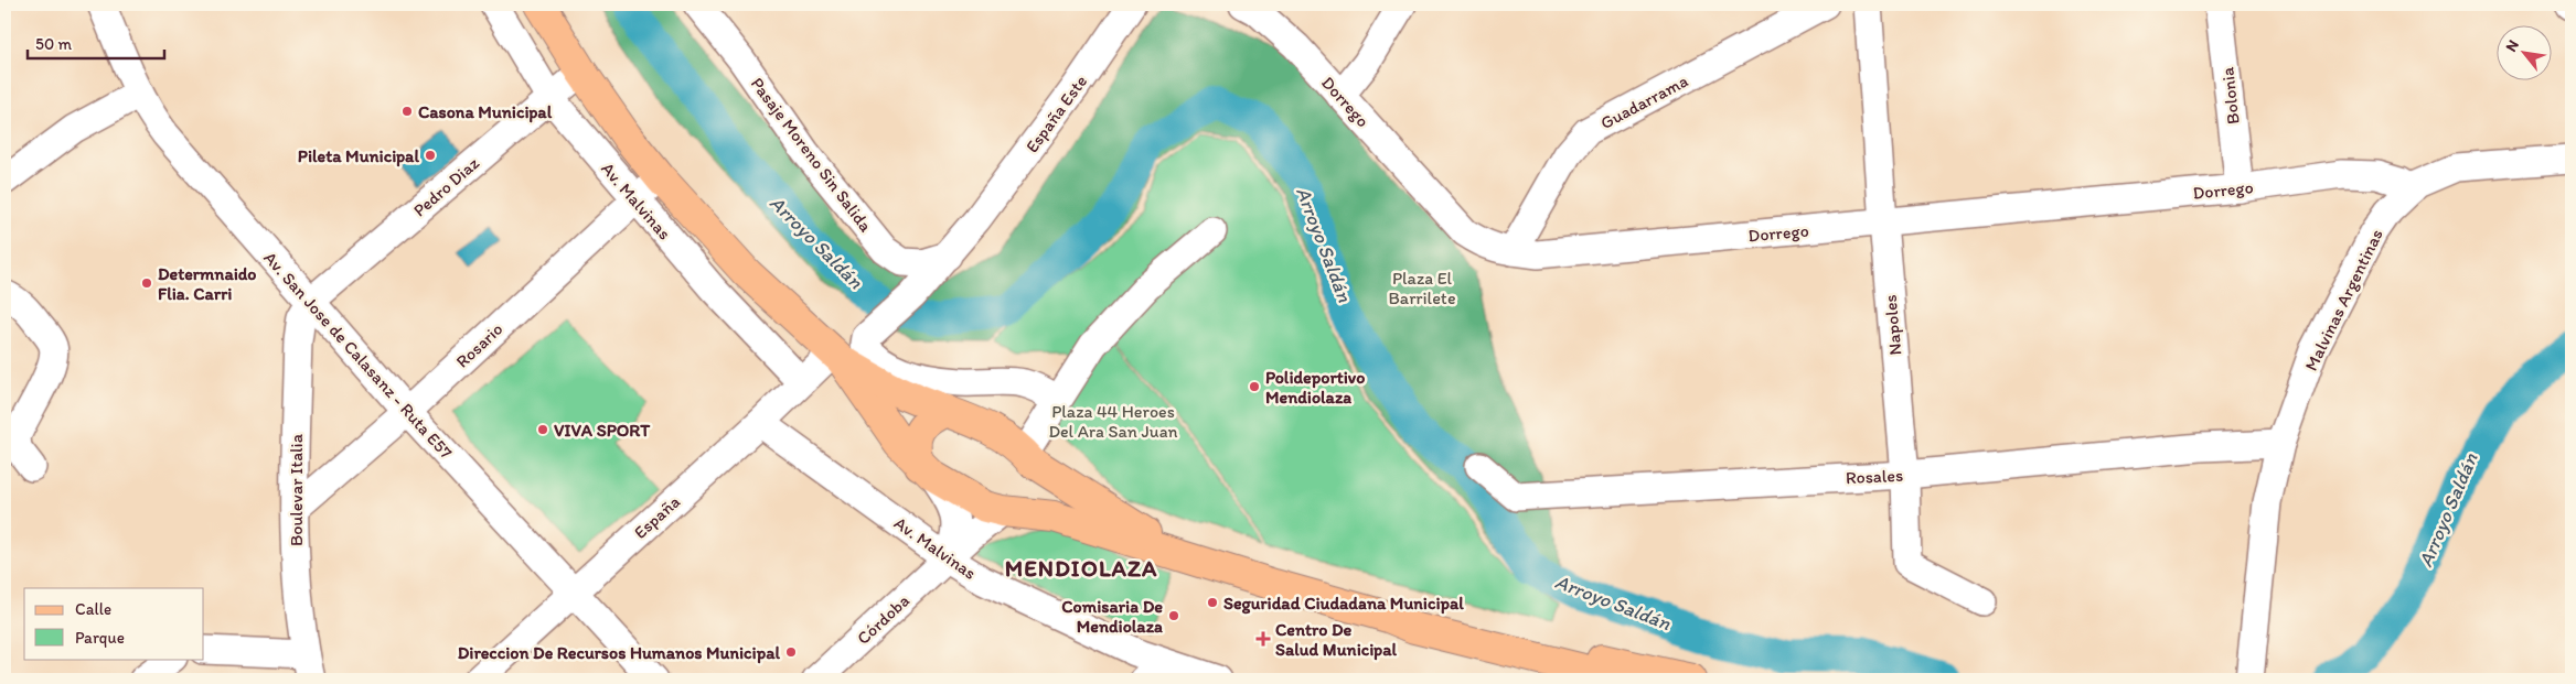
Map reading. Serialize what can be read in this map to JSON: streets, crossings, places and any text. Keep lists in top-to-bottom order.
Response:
{
  "streets": {
    "street": [
      "Bolonia",
      "Dorrego",
      "Guadarrama",
      "España Este",
      "Pasaje Moreno Sin Salida",
      "Pedro Diaz",
      "Av. Malvinas",
      "Malvinas Argentinas",
      "Napoles",
      "Rosario",
      "Av. San Jose de Calasanz - Ruta E57",
      "Rosales",
      "Boulevar Italia",
      "España",
      "Córdoba"
    ]
  },
  "crossings": [
    ["Bolonia", "Dorrego"],
    ["Dorrego", "Guadarrama"],
    ["Dorrego", "Malvinas Argentinas"],
    ["Dorrego", "Napoles"],
    ["España Este", "Pasaje Moreno Sin Salida"],
    ["Pedro Diaz", "Av. Malvinas"],
    ["Pedro Diaz", "Av. San Jose de Calasanz - Ruta E57"],
    ["Pedro Diaz", "Boulevar Italia"],
    ["Av. Malvinas", "Rosario"],
    ["Av. Malvinas", "España"],
    ["Av. Malvinas", "Córdoba"],
    ["Malvinas Argentinas", "Rosales"],
    ["Napoles", "Rosales"],
    ["Rosario", "Av. San Jose de Calasanz - Ruta E57"],
    ["Rosario", "Boulevar Italia"],
    ["Av. San Jose de Calasanz - Ruta E57", "Boulevar Italia"],
    ["Av. San Jose de Calasanz - Ruta E57", "España"]
  ],
  "districts": ["MENDIOLAZA"],
  "water": ["Arroyo Saldán"],
  "parks": ["Plaza El Barrilete", "Plaza 44 Heroes Del Ara San Juan"],
  "places": {
    "other": [
      "Casona Municipal",
      "Pileta Municipal",
      "Determnaido Flia. Carri",
      "Polideportivo Mendiolaza",
      "VIVA SPORT",
      "Seguridad Ciudadana Municipal",
      "Comisaria De Mendiolaza",
      "Direccion De Recursos Humanos Municipal"
    ],
    "health": ["Centro De Salud Municipal"]
  },
  "legend": ["Calle", "Parque"],
  "scale_bar": "50 m",
  "north": "top left"
}
